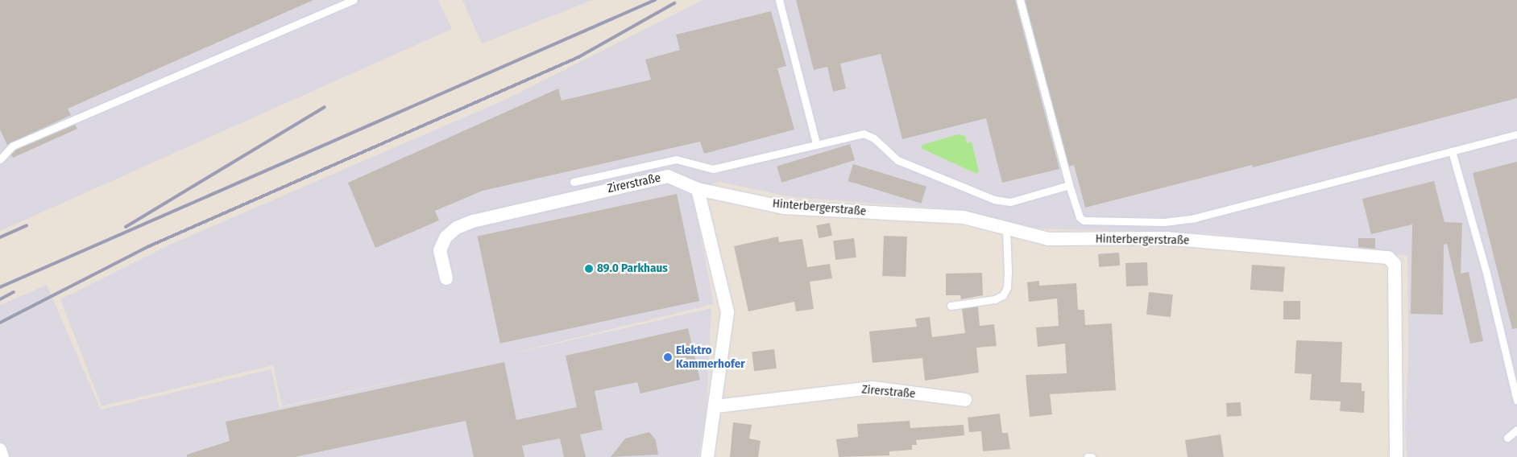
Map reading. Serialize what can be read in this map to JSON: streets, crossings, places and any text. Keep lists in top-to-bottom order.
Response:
{
  "streets": {
    "street": ["Zirerstraße", "Hinterbergerstraße"]
  },
  "crossings": [
    ["Zirerstraße", "Hinterbergerstraße"]
  ],
  "places": ["89.0 Parkhaus", "Elektro Kammerhofer"]
}
